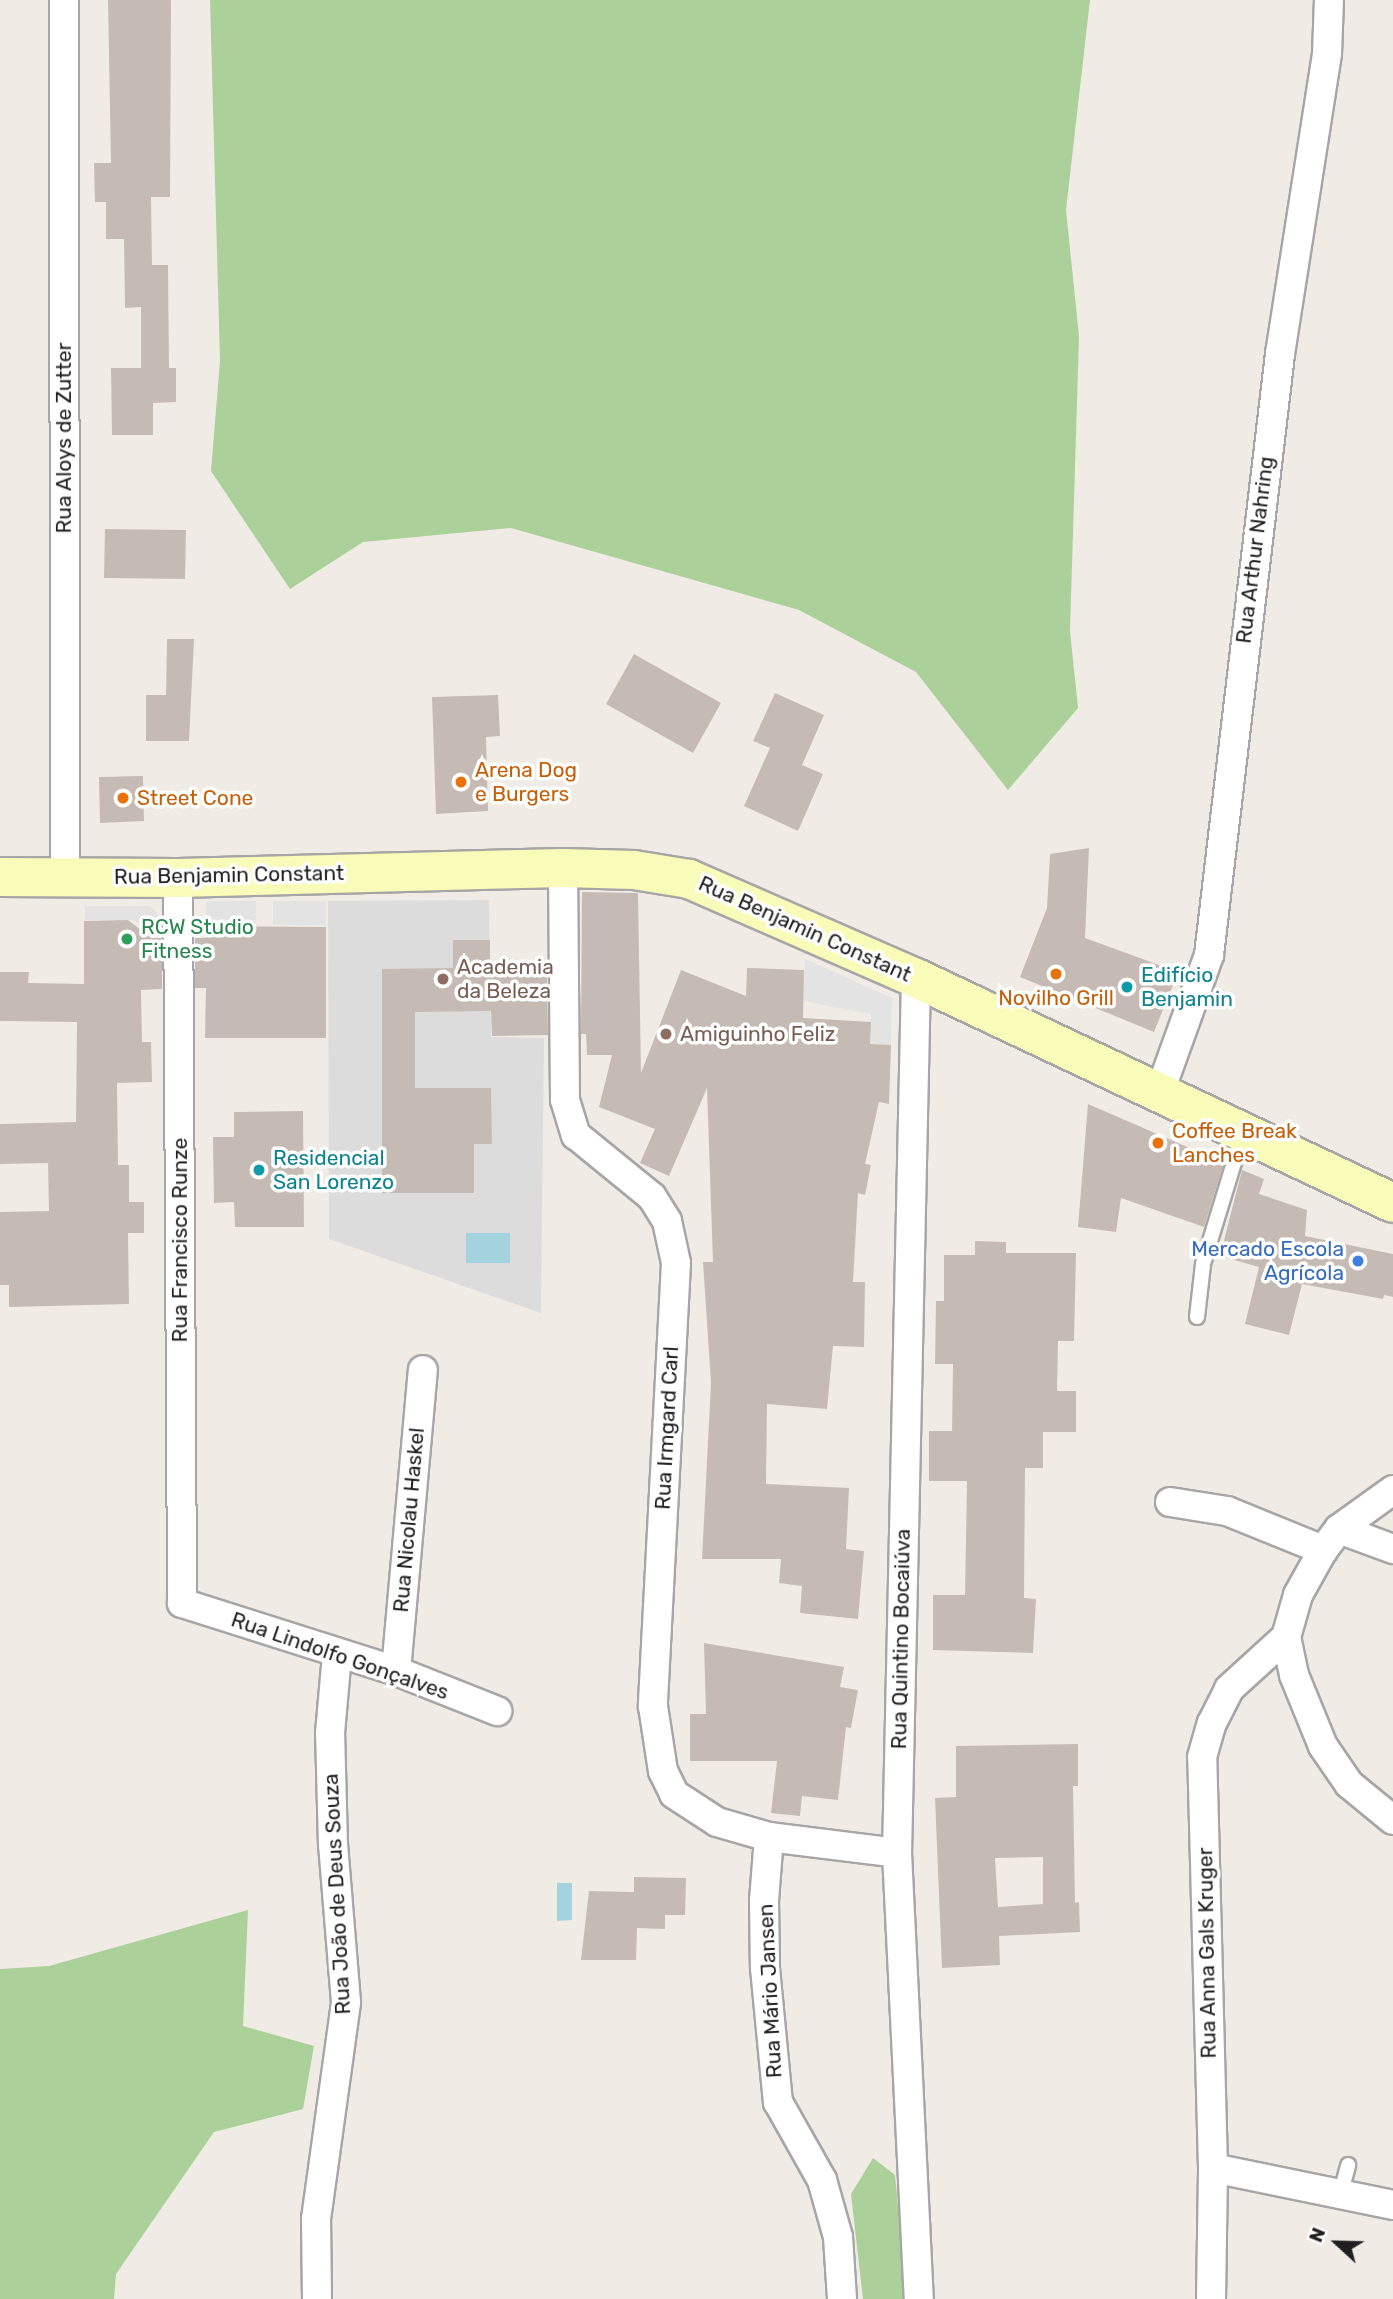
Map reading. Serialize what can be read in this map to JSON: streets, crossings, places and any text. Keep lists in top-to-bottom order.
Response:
{
  "streets": {
    "main road": ["Rua Benjamin Constant"],
    "street": [
      "Rua Aloys de Zutter",
      "Rua Arthur Nahring",
      "Rua Francisco Runze",
      "Rua Irmgard Carl",
      "Rua Nicolau Haskel",
      "Rua Quintino Bocaiúva",
      "Rua Lindolfo Gonçalves",
      "Rua João de Deus Souza",
      "Rua Anna Gals Kruger",
      "Rua Mário Jansen"
    ]
  },
  "crossings": [
    ["Rua Aloys de Zutter", "Rua Benjamin Constant"],
    ["Rua Arthur Nahring", "Rua Benjamin Constant"],
    ["Rua Benjamin Constant", "Rua Francisco Runze"],
    ["Rua Benjamin Constant", "Rua Irmgard Carl"],
    ["Rua Benjamin Constant", "Rua Quintino Bocaiúva"],
    ["Rua Francisco Runze", "Rua Lindolfo Gonçalves"],
    ["Rua Irmgard Carl", "Rua Quintino Bocaiúva"],
    ["Rua Irmgard Carl", "Rua Mário Jansen"],
    ["Rua Nicolau Haskel", "Rua Lindolfo Gonçalves"],
    ["Rua Lindolfo Gonçalves", "Rua João de Deus Souza"]
  ],
  "places": [
    "Arena Dog e Burgers",
    "Street Cone",
    "RCW Studio Fitness",
    "Novilho Grill",
    "Academia da Beleza",
    "Edifício Benjamin",
    "Amiguinho Feliz",
    "Coffee Break Lanches",
    "Residencial San Lorenzo",
    "Mercado Escola Agrícola"
  ],
  "north": "left"
}
